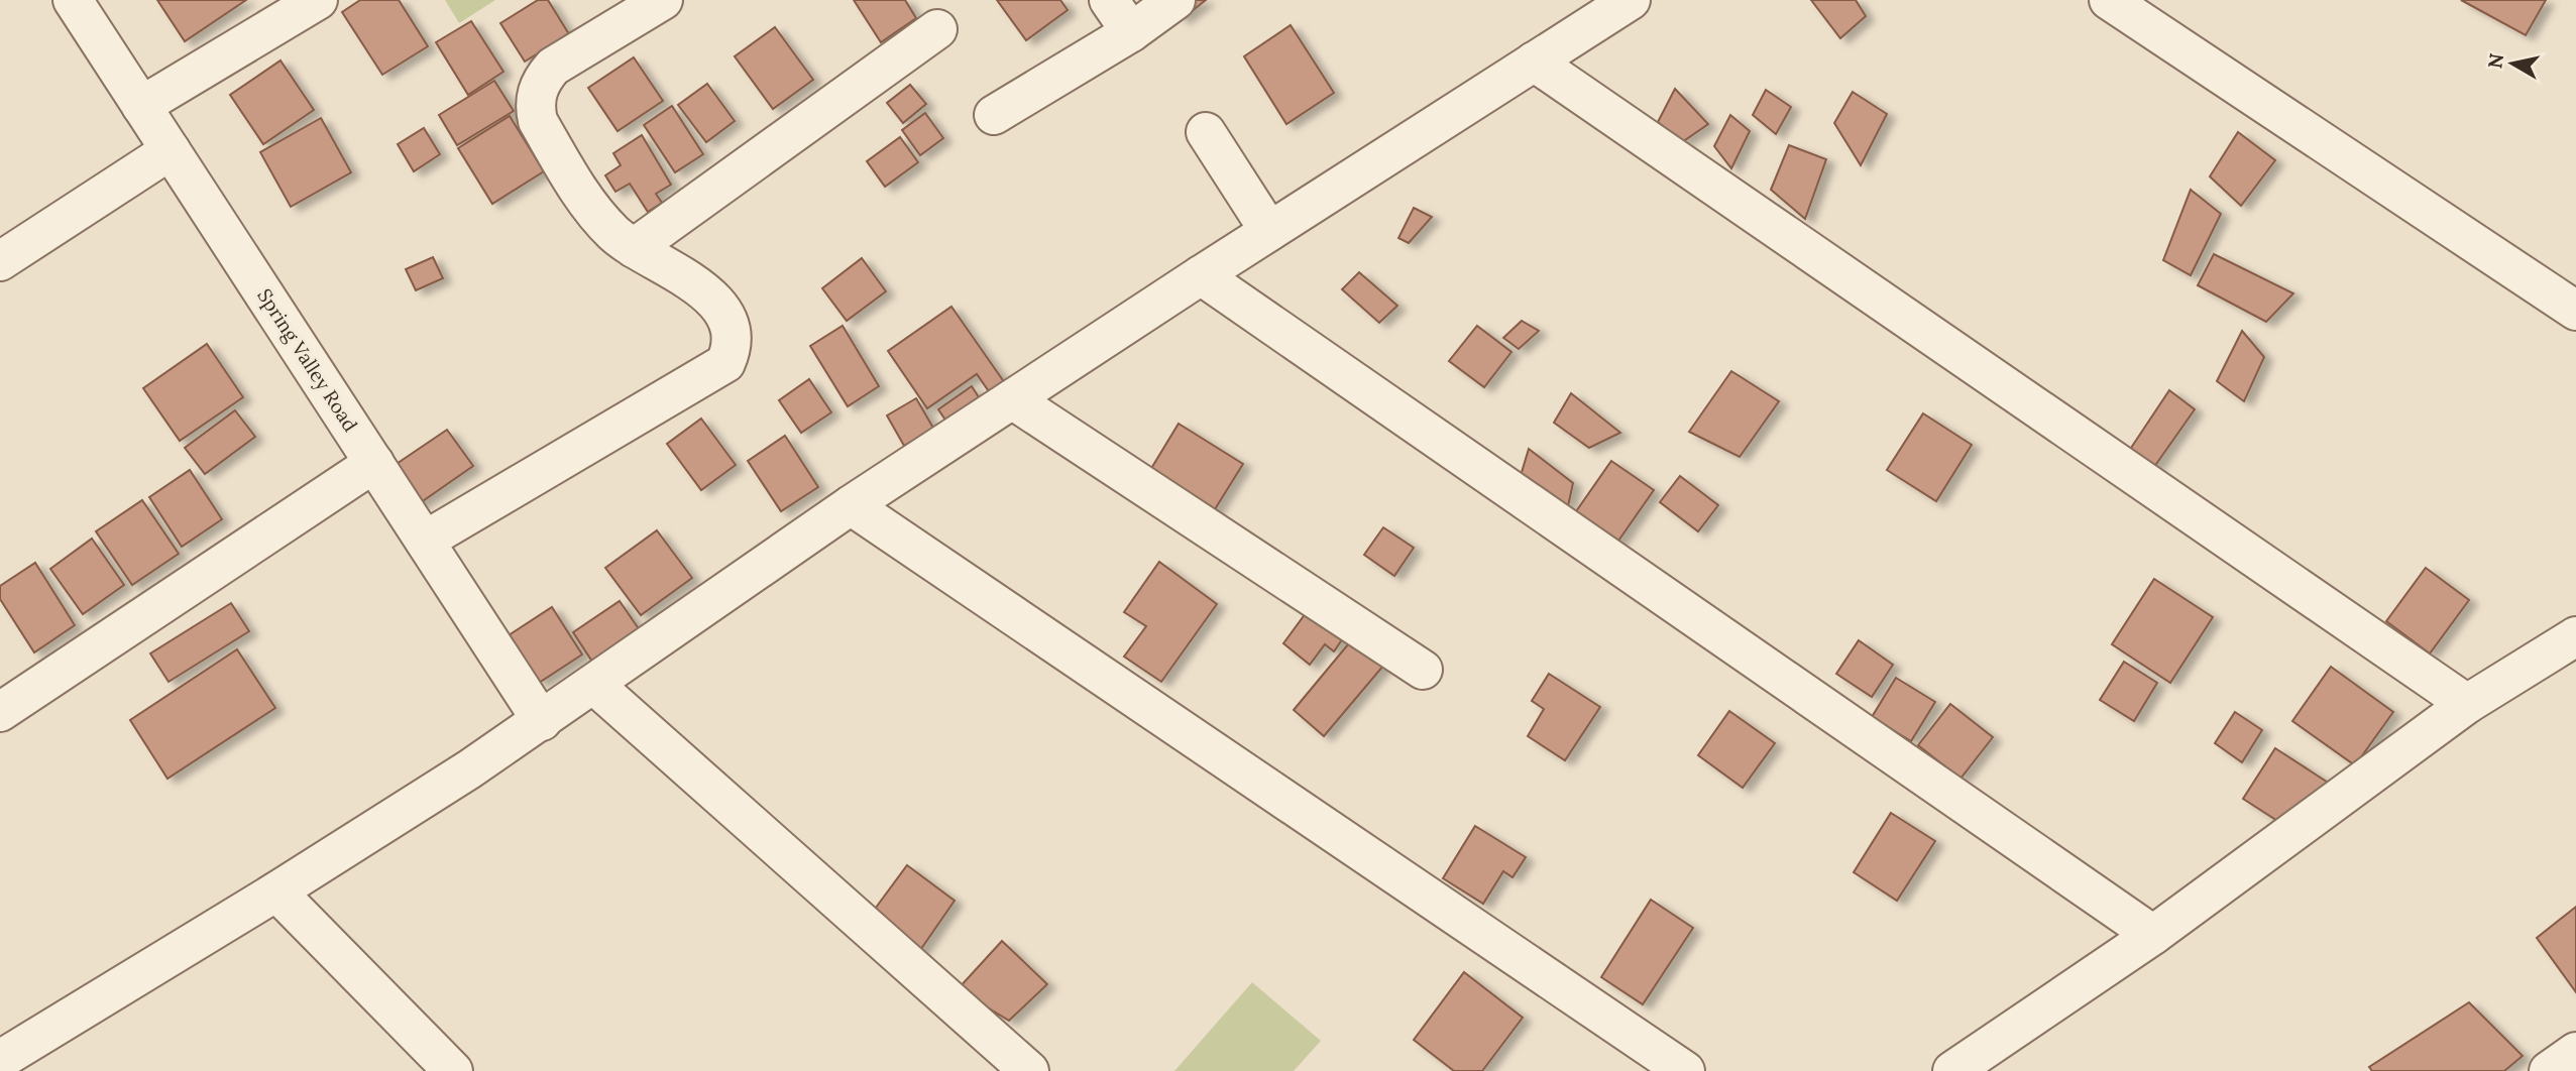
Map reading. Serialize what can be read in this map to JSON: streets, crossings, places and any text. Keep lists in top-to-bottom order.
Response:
{
  "streets": {
    "street": ["Spring Valley Road"]
  },
  "north": "left"
}
